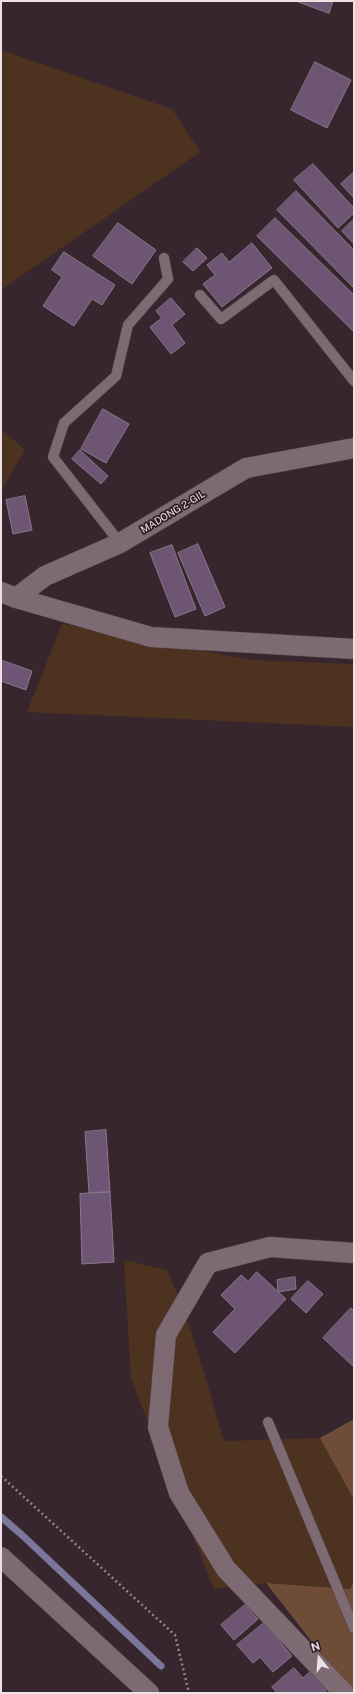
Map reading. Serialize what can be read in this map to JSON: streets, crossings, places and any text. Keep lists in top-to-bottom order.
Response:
{
  "streets": {
    "street": ["MADONG 2-GIL"]
  },
  "north": "top"
}
